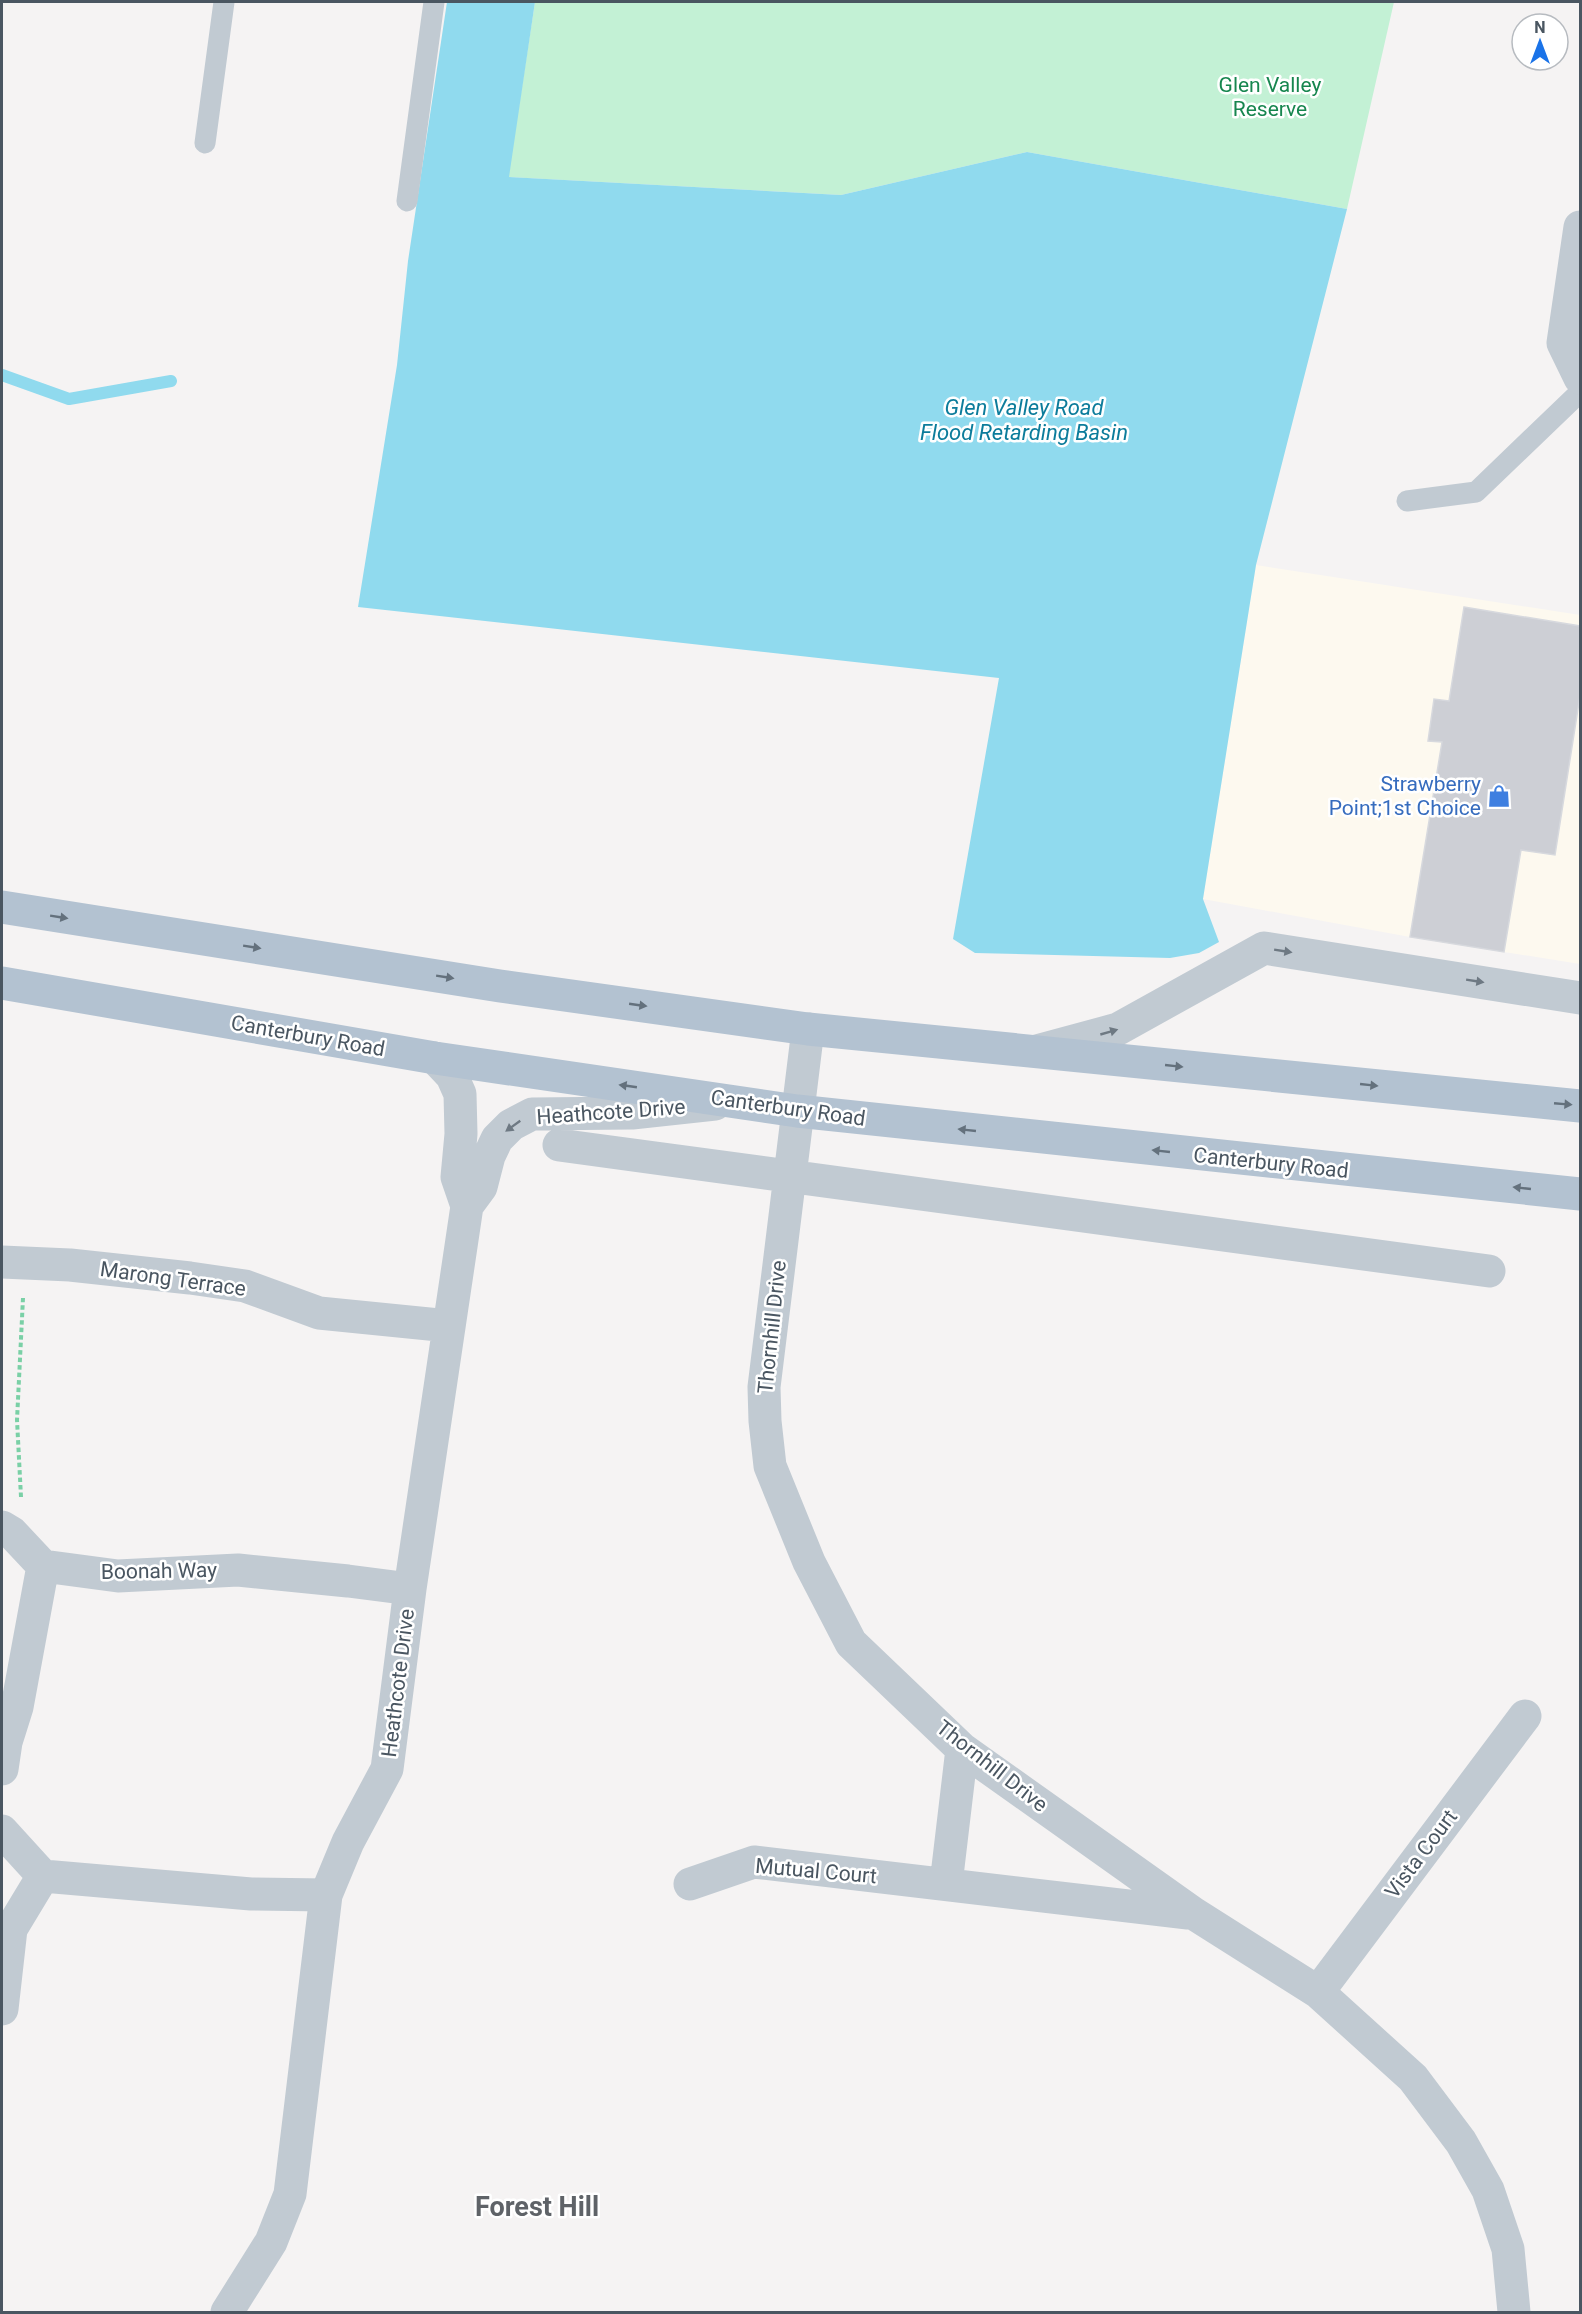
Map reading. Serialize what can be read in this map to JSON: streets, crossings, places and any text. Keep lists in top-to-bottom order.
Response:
{
  "streets": {
    "main road": ["Canterbury Road"],
    "street": [
      "Heathcote Drive",
      "Marong Terrace",
      "Thornhill Drive",
      "Boonah Way",
      "Vista Court",
      "Mutual Court"
    ]
  },
  "crossings": [
    ["Canterbury Road", "Heathcote Drive"],
    ["Canterbury Road", "Thornhill Drive"],
    ["Heathcote Drive", "Marong Terrace"],
    ["Heathcote Drive", "Boonah Way"],
    ["Thornhill Drive", "Vista Court"],
    ["Thornhill Drive", "Mutual Court"]
  ],
  "districts": ["Forest Hill"],
  "water": ["Glen Valley Road Flood Retarding Basin"],
  "parks": ["Glen Valley Reserve"],
  "places": {
    "shop": ["Strawberry Point;1st Choice"]
  },
  "north": "top"
}
